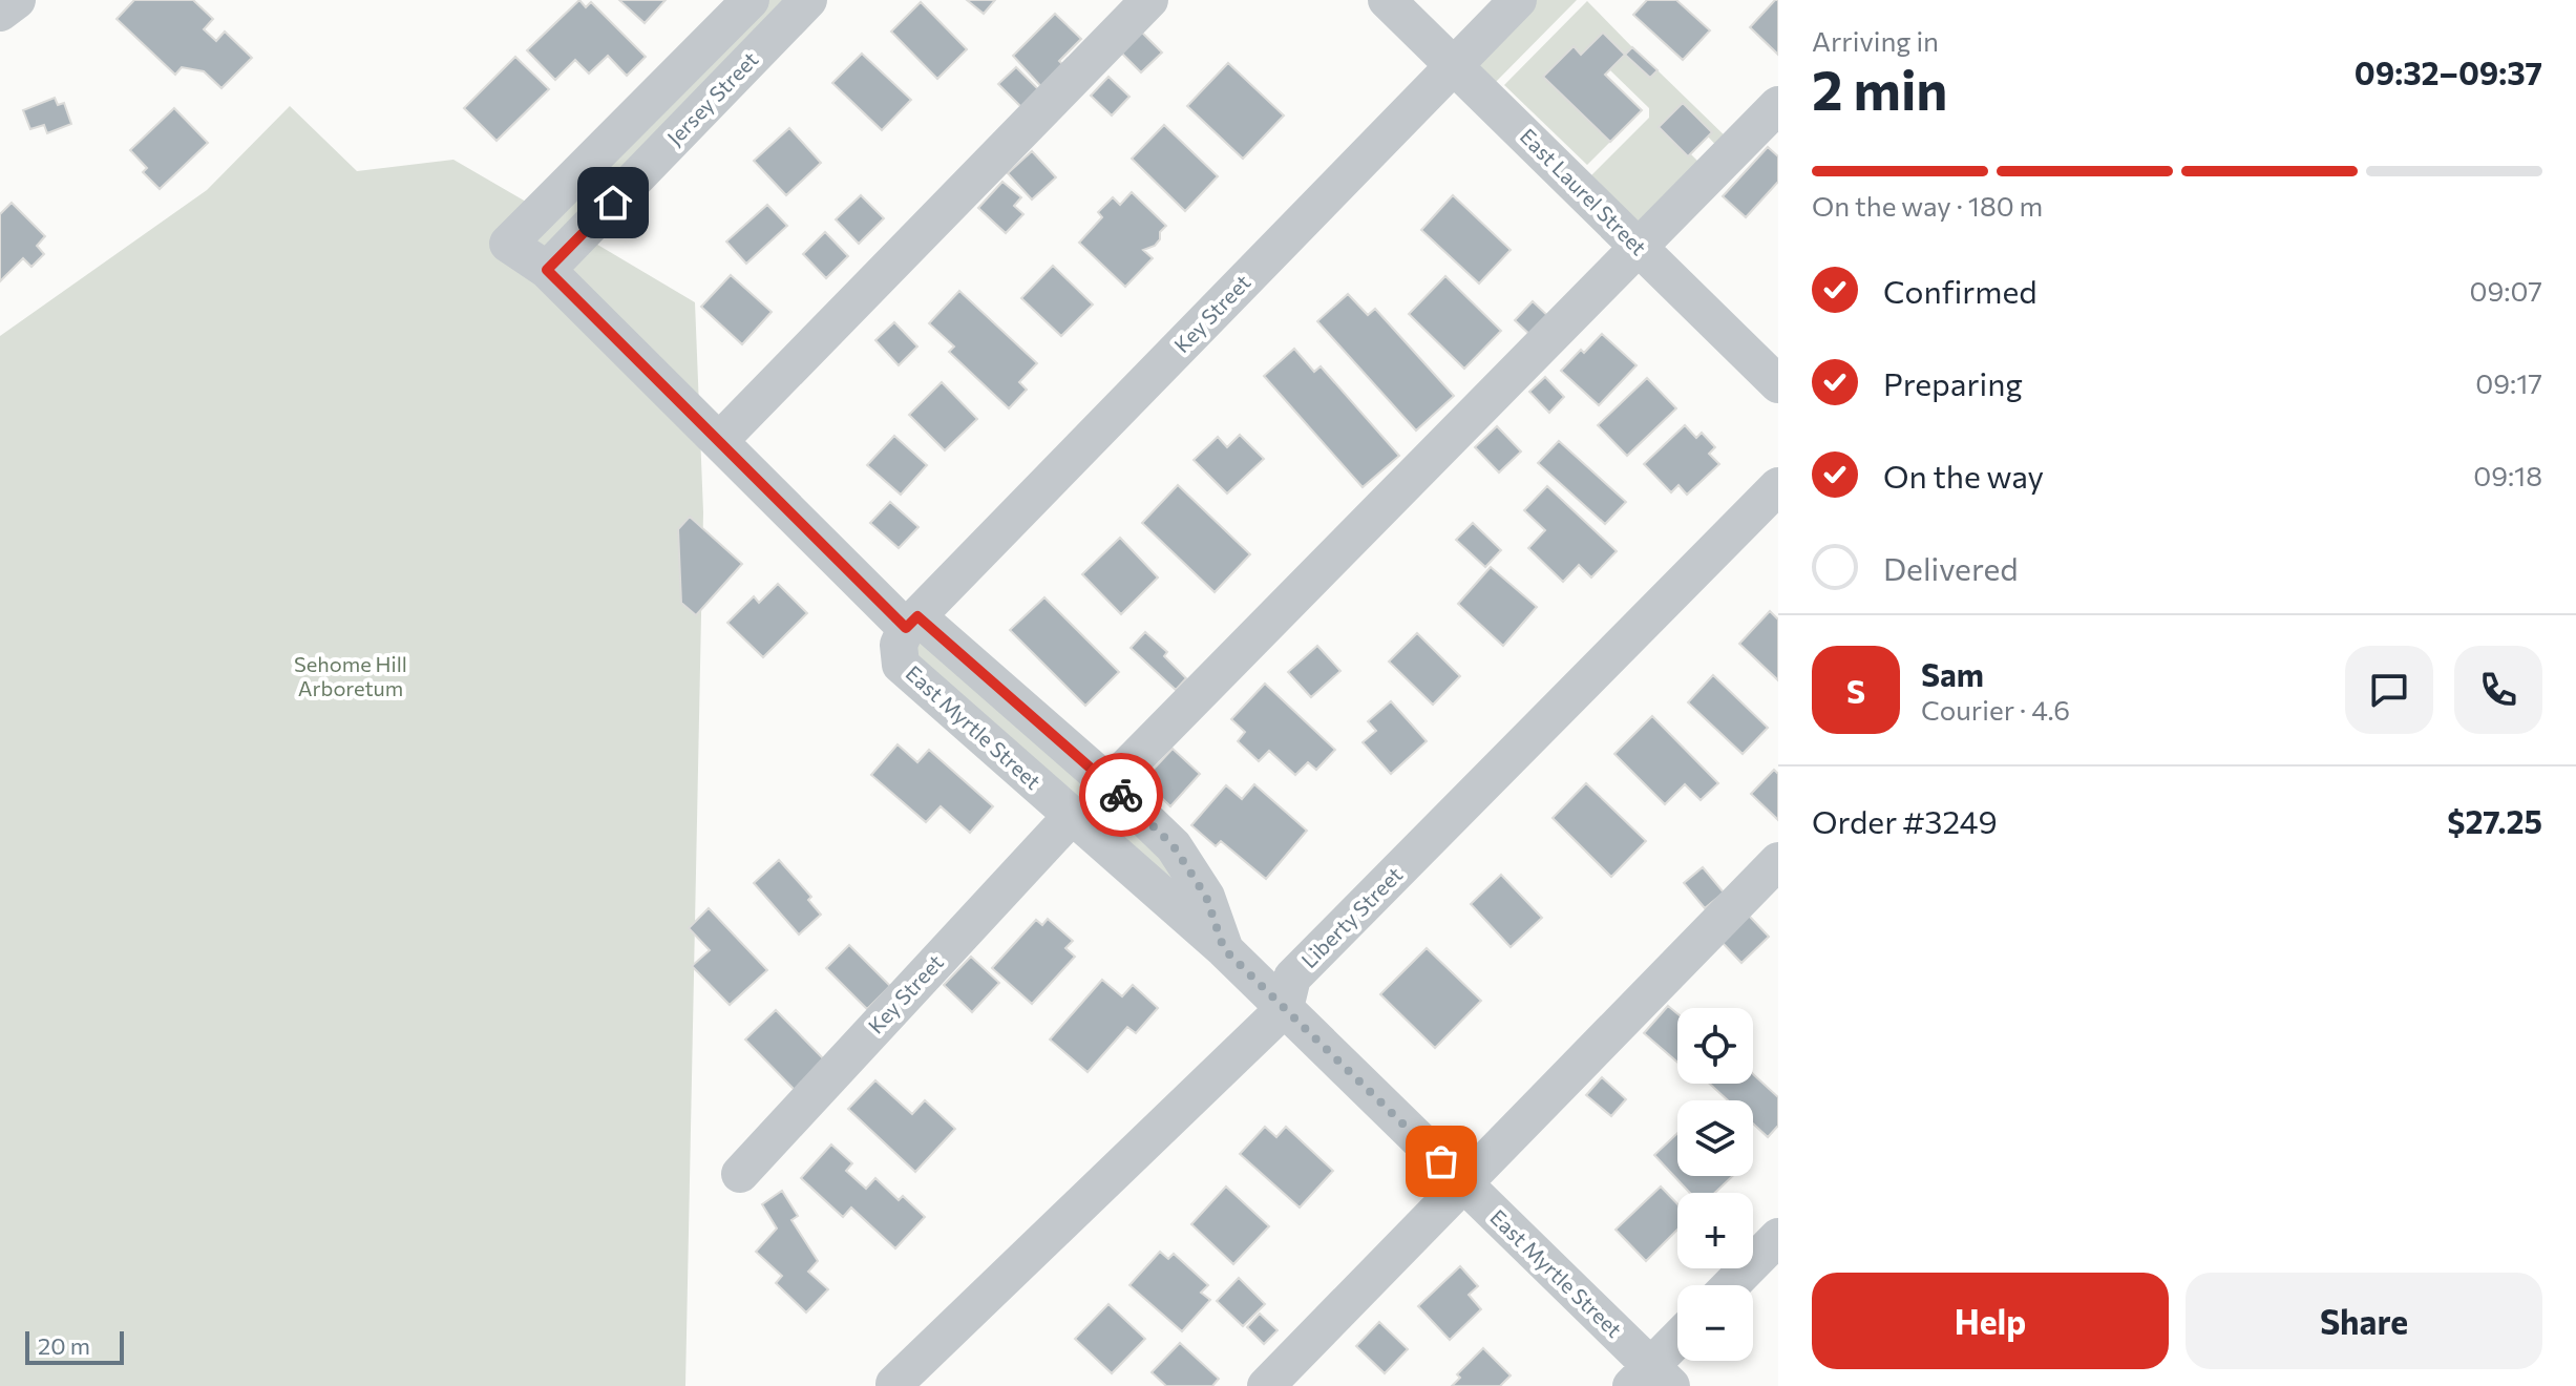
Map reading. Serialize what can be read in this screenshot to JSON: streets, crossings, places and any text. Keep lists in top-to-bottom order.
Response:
{
  "streets": {
    "street": [
      "Jersey Street",
      "East Laurel Street",
      "Key Street",
      "East Myrtle Street",
      "Liberty Street"
    ]
  },
  "crossings": [
    ["Jersey Street", "East Myrtle Street"],
    ["East Laurel Street", "Key Street"],
    ["Key Street", "East Myrtle Street"],
    ["East Myrtle Street", "Liberty Street"]
  ],
  "parks": ["Sehome Hill Arboretum"],
  "scale_bar": "20 m",
  "page": {
    "heading": ["2 min", "Arriving in", "09:32–09:37"],
    "panel": [
      "Sam",
      "Courier · 4.6",
      "Order #3249",
      "$27.25"
    ],
    "bar": "On the way · 180 m",
    "list": [
      ["Confirmed", "09:07"],
      ["Preparing", "09:17"],
      ["On the way", "09:18"],
      "Delivered"
    ],
    "round": "S",
    "map_buttons": ["+", "−"],
    "buttons": ["Help", "Share"],
    "scale": "20 m"
  }
}
